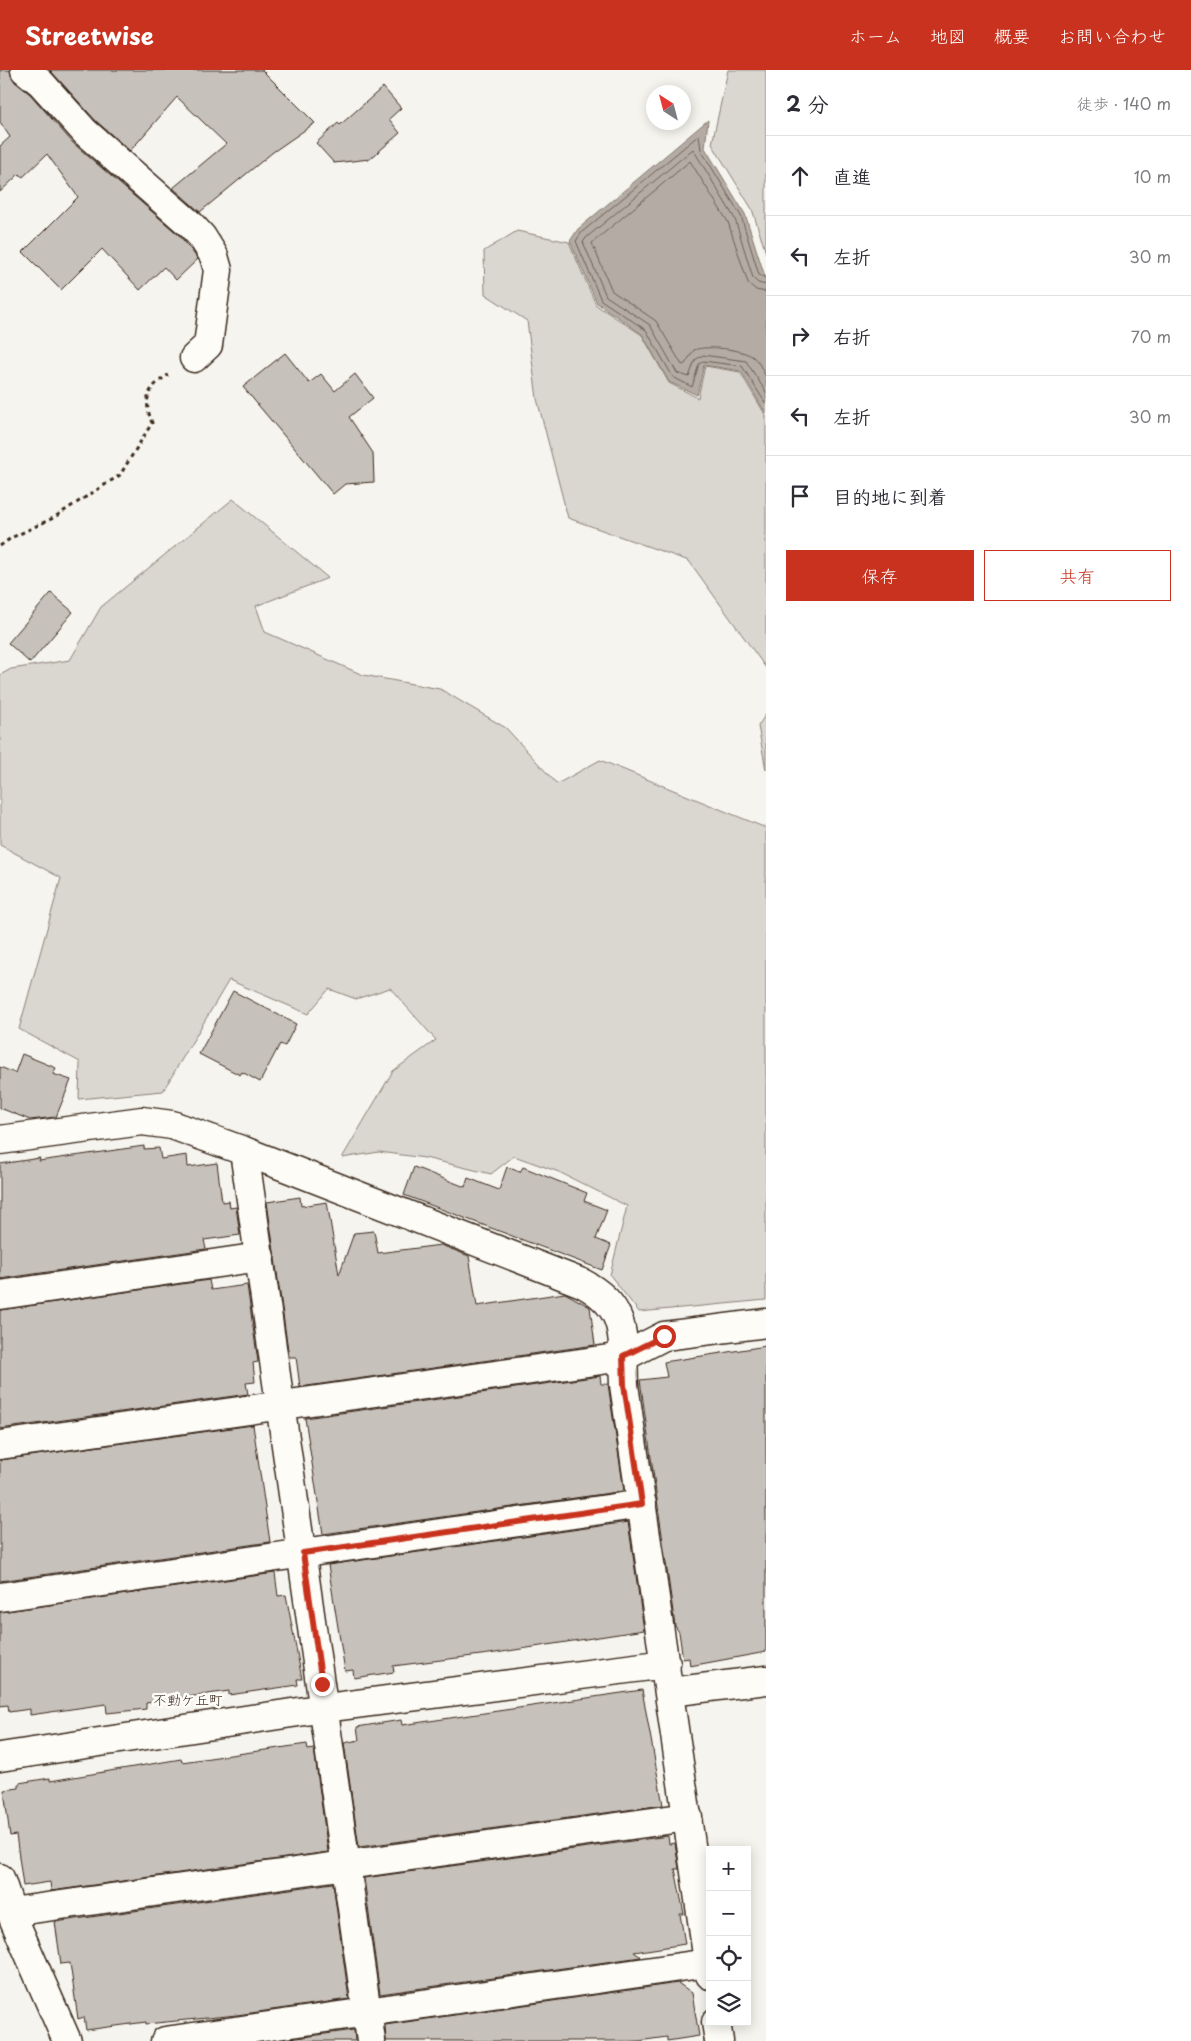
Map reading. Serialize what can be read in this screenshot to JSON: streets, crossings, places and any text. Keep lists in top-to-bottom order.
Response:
{
  "districts": ["不動ケ丘町"],
  "north": "top left",
  "page": {
    "header": "Streetwise",
    "nav": [
      "ホーム",
      "地図",
      "概要",
      "お問い合わせ"
    ],
    "heading": ["2 分", "徒歩 · 140 m"],
    "list": [
      ["直進", "10 m"],
      ["左折", "30 m"],
      ["右折", "70 m"],
      ["左折", "30 m"],
      "目的地に到着"
    ],
    "buttons": ["保存", "共有"],
    "map_buttons": ["+", "−"]
  }
}
